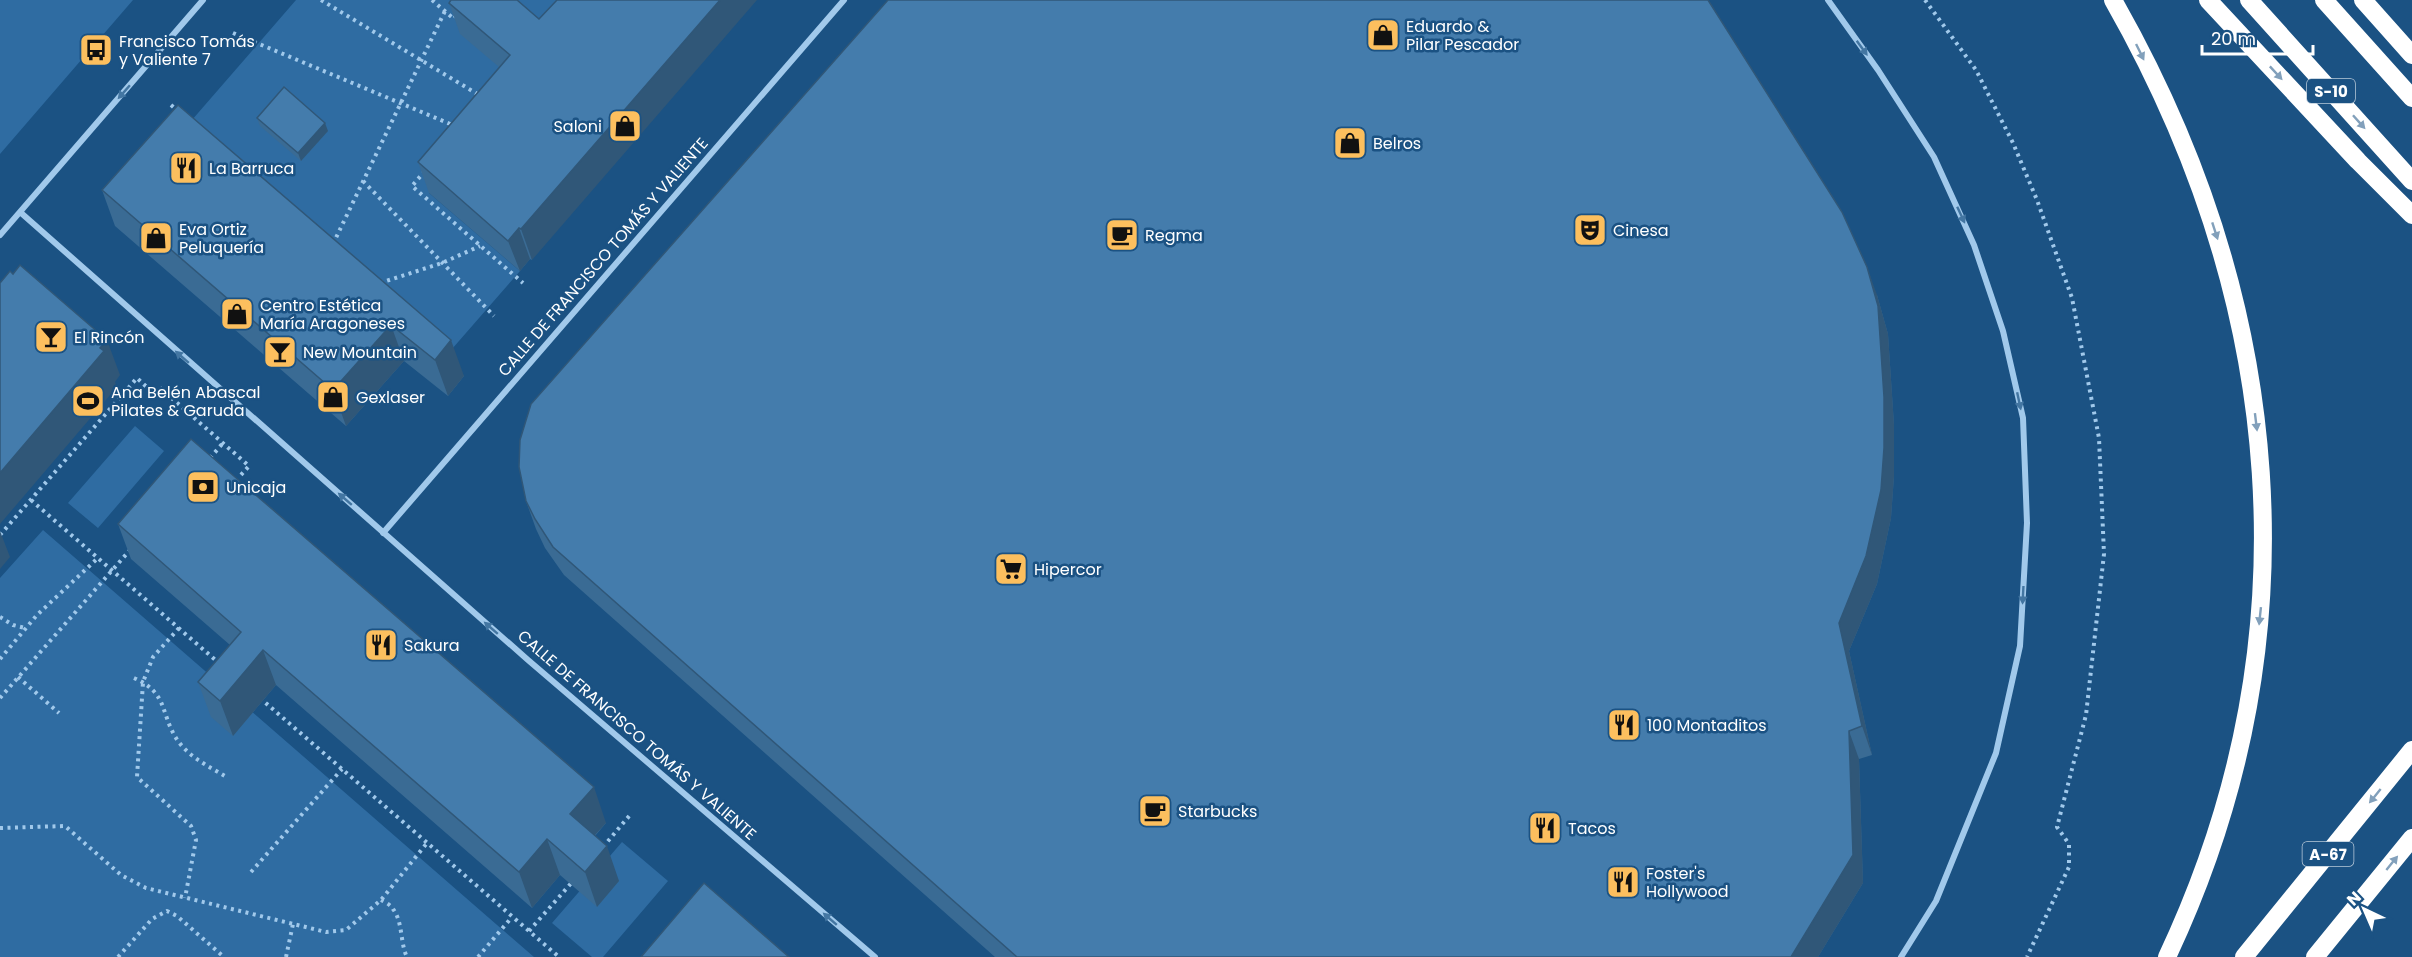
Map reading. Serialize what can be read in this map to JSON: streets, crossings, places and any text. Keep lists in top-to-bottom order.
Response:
{
  "streets": {
    "highway": ["S-10", "A-67"],
    "street": ["CALLE DE FRANCISCO TOMÁS Y VALIENTE"]
  },
  "one_way": ["CALLE DE FRANCISCO TOMÁS Y VALIENTE"],
  "places": {
    "shop": [
      "Eduardo & Pilar Pescador",
      "Saloni",
      "Belros",
      "Eva Ortiz Peluquería",
      "Centro Estética María Aragoneses",
      "Gexlaser"
    ],
    "bus stop": ["Francisco Tomás y Valiente 7"],
    "restaurant": [
      "La Barruca",
      "Sakura",
      "100 Montaditos",
      "Tacos",
      "Foster's Hollywood"
    ],
    "theatre": ["Cinesa"],
    "cafe": ["Regma", "Starbucks"],
    "bar": ["El Rincón", "New Mountain"],
    "sports": ["Ana Belén Abascal Pilates & Garuda"],
    "bank": ["Unicaja"],
    "supermarket": ["Hipercor"]
  },
  "scale_bar": "20 m",
  "north": "top left"
}
